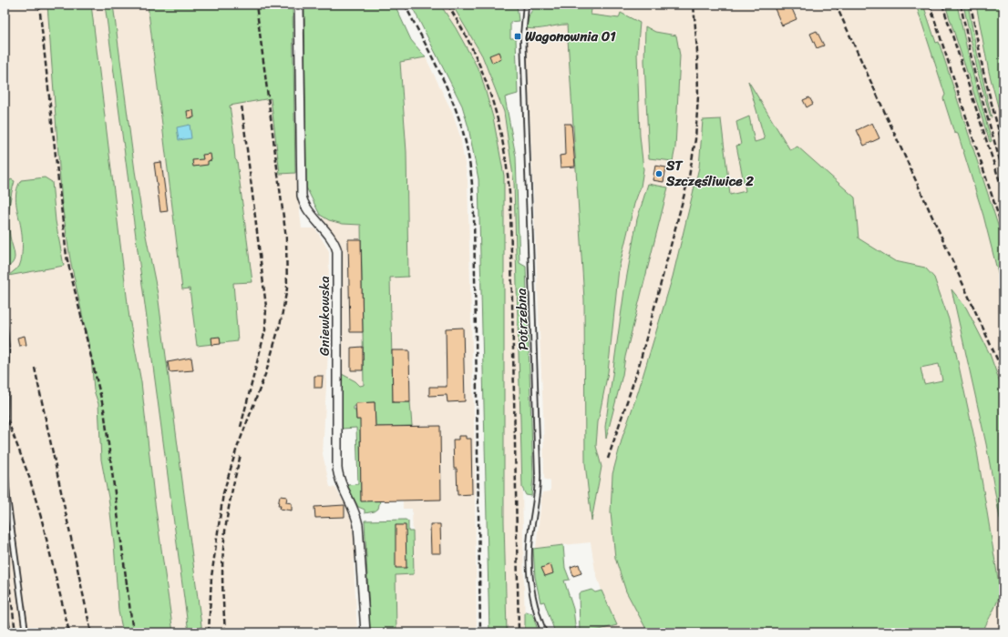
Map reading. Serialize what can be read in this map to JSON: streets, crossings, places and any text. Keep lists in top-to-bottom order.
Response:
{
  "streets": {
    "street": ["Gniewkowska"],
    "lane": ["Potrzebna"]
  },
  "places": {
    "transit": ["Wagonownia 01"],
    "other": ["ST Szczęśliwice 2"]
  }
}
